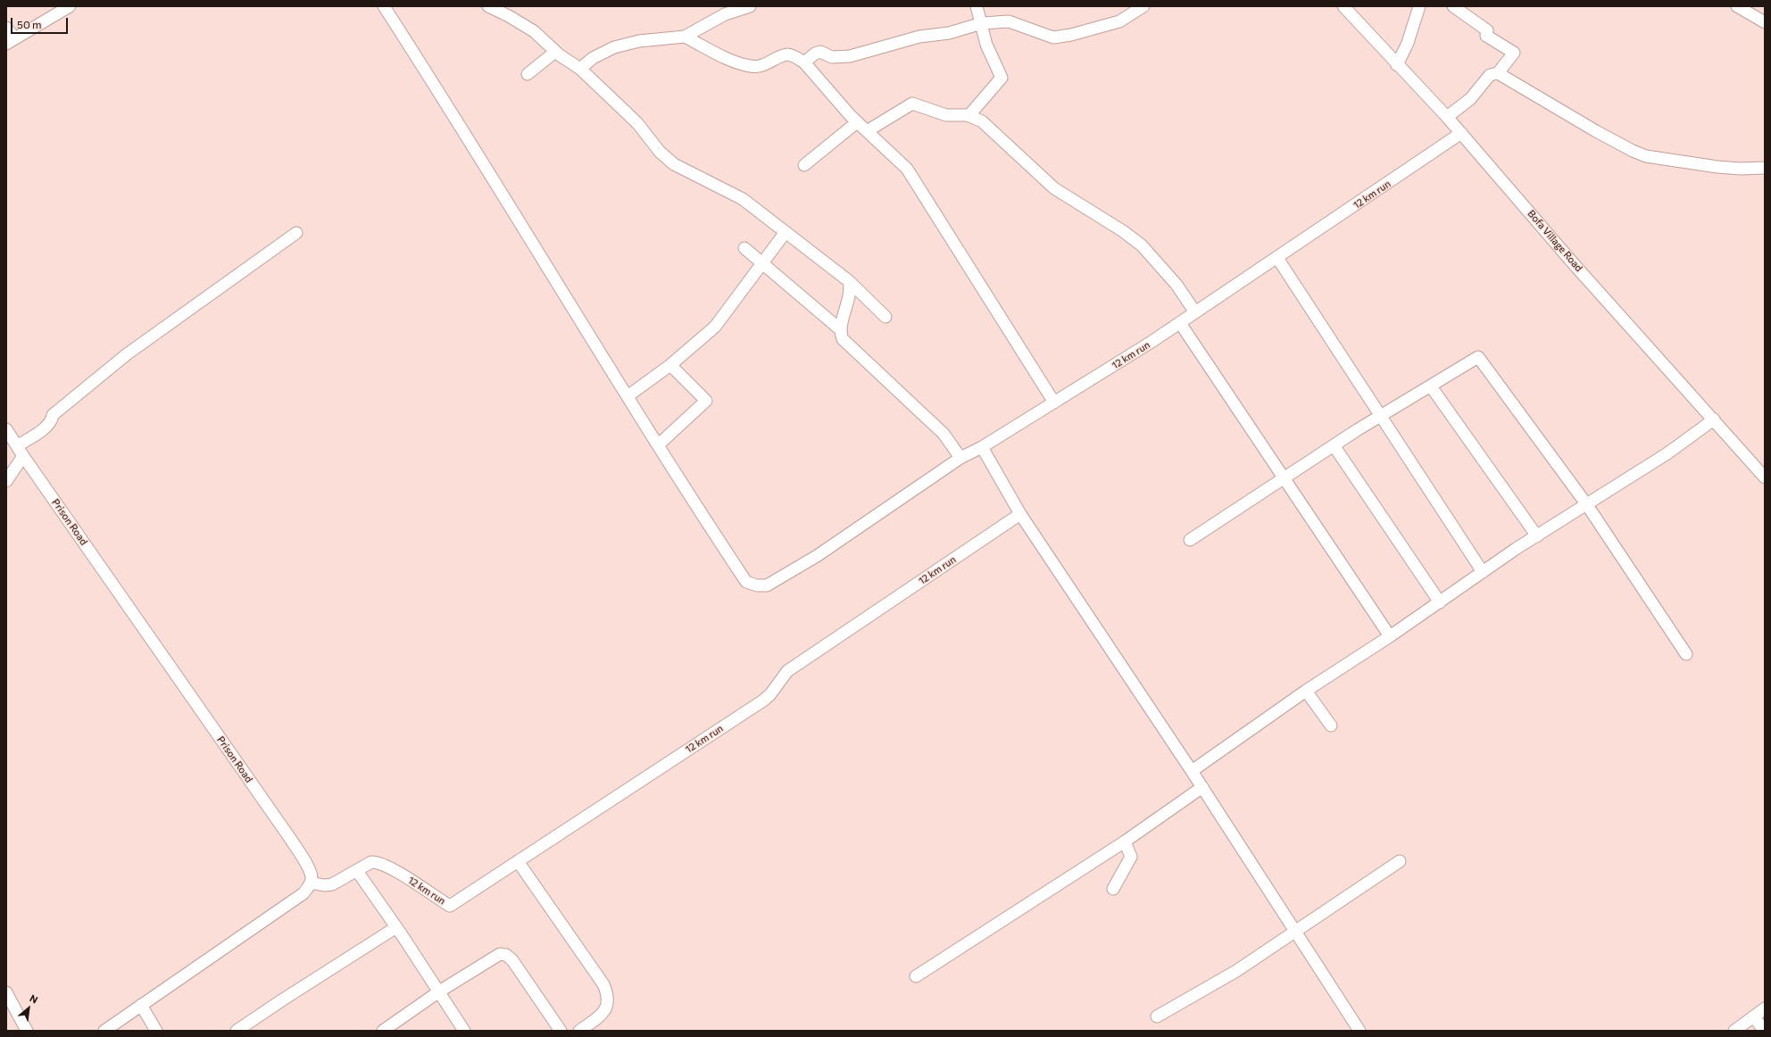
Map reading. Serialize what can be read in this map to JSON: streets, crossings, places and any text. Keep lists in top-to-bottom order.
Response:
{
  "streets": {
    "street": ["12 km run", "Bofa Village Road", "Prison Road"]
  },
  "crossings": [
    ["12 km run", "Bofa Village Road"],
    ["12 km run", "Prison Road"]
  ],
  "scale_bar": "50 m",
  "north": "top right"
}
